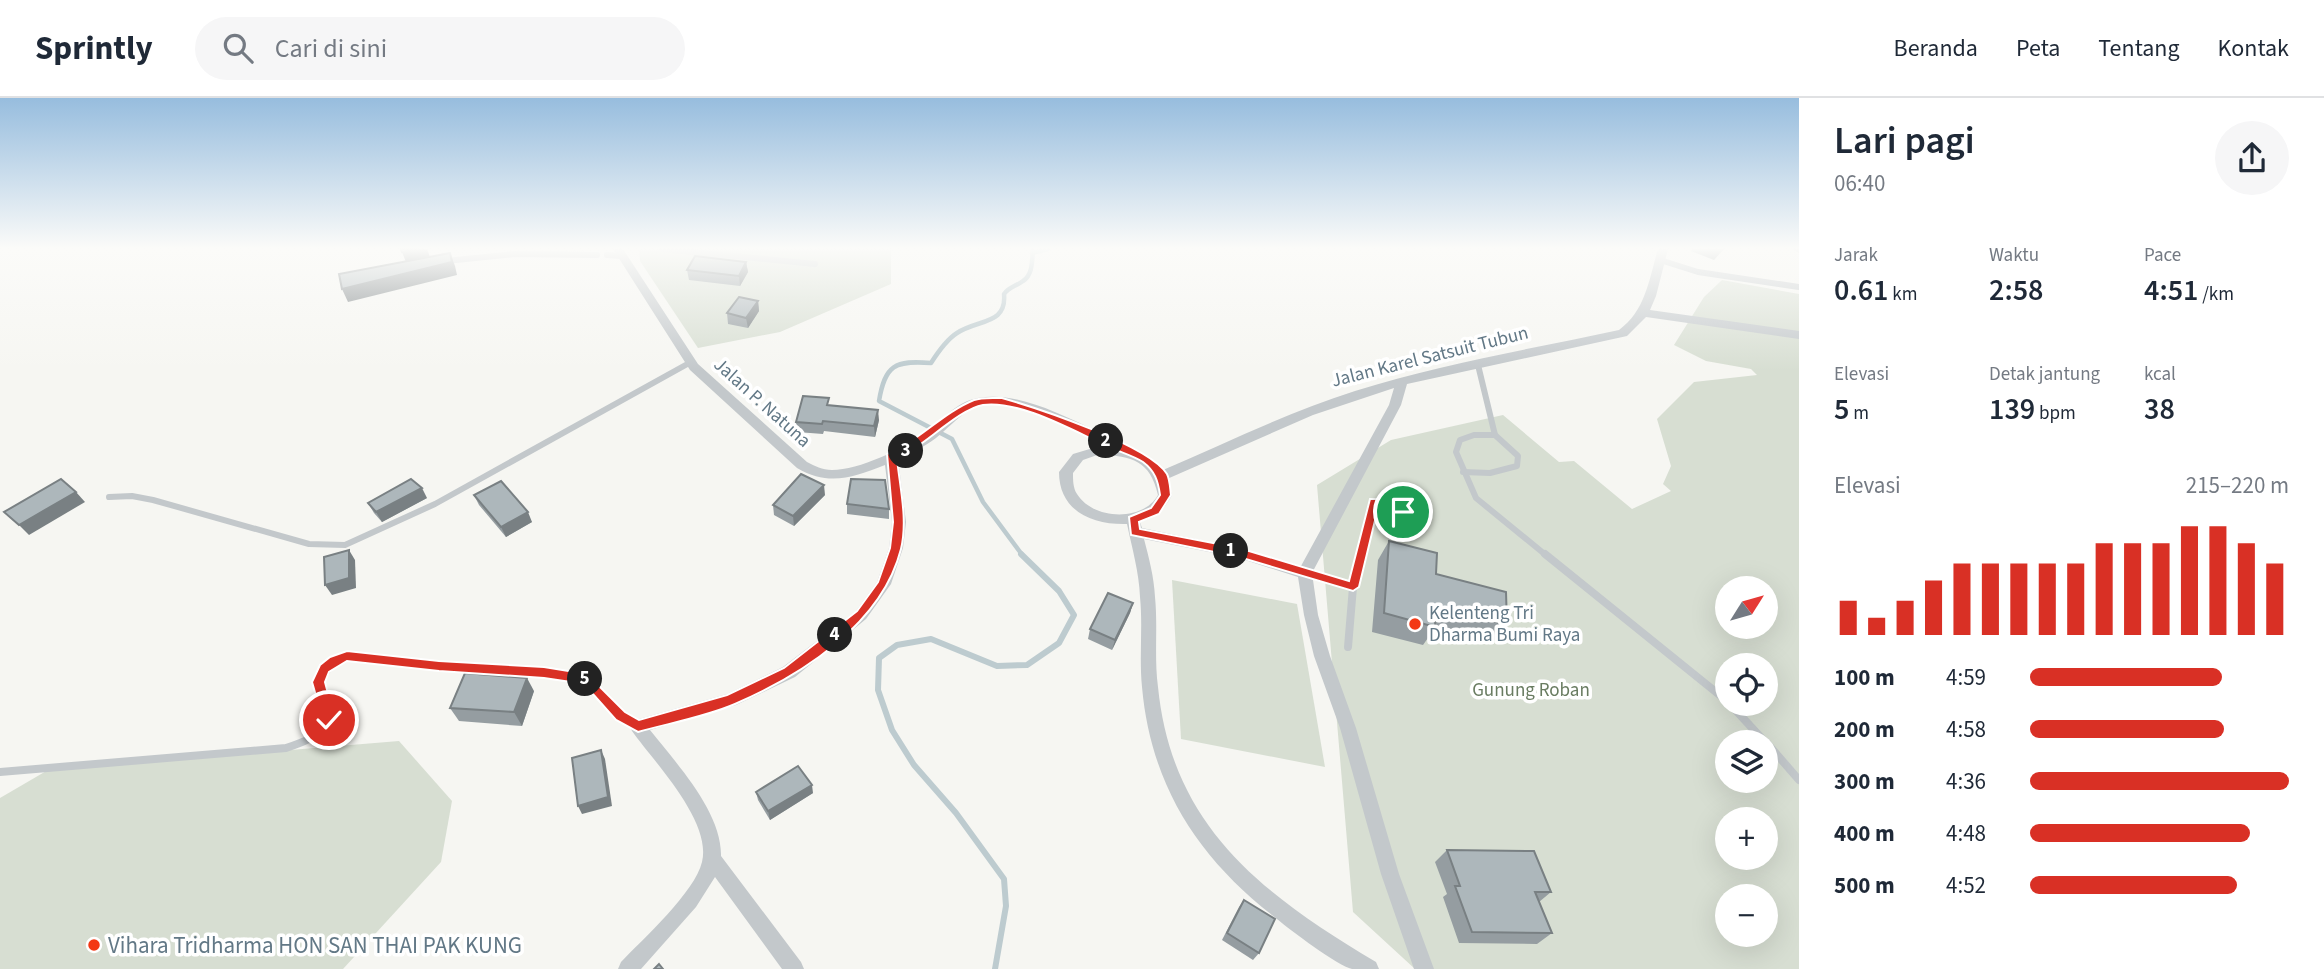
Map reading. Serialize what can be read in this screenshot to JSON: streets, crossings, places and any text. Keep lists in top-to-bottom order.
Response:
{
  "streets": {
    "street": ["Jalan Karel Satsuit Tubun", "Jalan P. Natuna"]
  },
  "crossings": [
    ["Jalan Karel Satsuit Tubun", "Jalan P. Natuna"]
  ],
  "parks": ["Gunung Roban"],
  "places": ["Kelenteng Tri Dharma Bumi Raya", "Vihara Tridharma HON SAN THAI PAK KUNG"],
  "north": "top right",
  "page": {
    "header": "Sprintly",
    "search": "Cari di sini",
    "nav": [
      "Beranda",
      "Peta",
      "Tentang",
      "Kontak"
    ],
    "heading": ["Lari pagi", "06:40"],
    "stats": [
      ["Jarak", "0.61 km"],
      ["Waktu", "2:58"],
      ["Pace", "4:51 /km"],
      ["Elevasi", "5 m"],
      ["Detak jantung", "139 bpm"],
      ["kcal", "38"]
    ],
    "pins": [
      "2",
      "3",
      "1",
      "4",
      "5"
    ],
    "chart": ["Elevasi", "215–220 m"],
    "map_buttons": ["+", "−"],
    "list": [
      {
        "name": "100 m",
        "note": "4:59"
      },
      {
        "name": "200 m",
        "note": "4:58"
      },
      {
        "name": "300 m",
        "note": "4:36"
      },
      {
        "name": "400 m",
        "note": "4:48"
      },
      {
        "name": "500 m",
        "note": "4:52"
      }
    ]
  }
}
